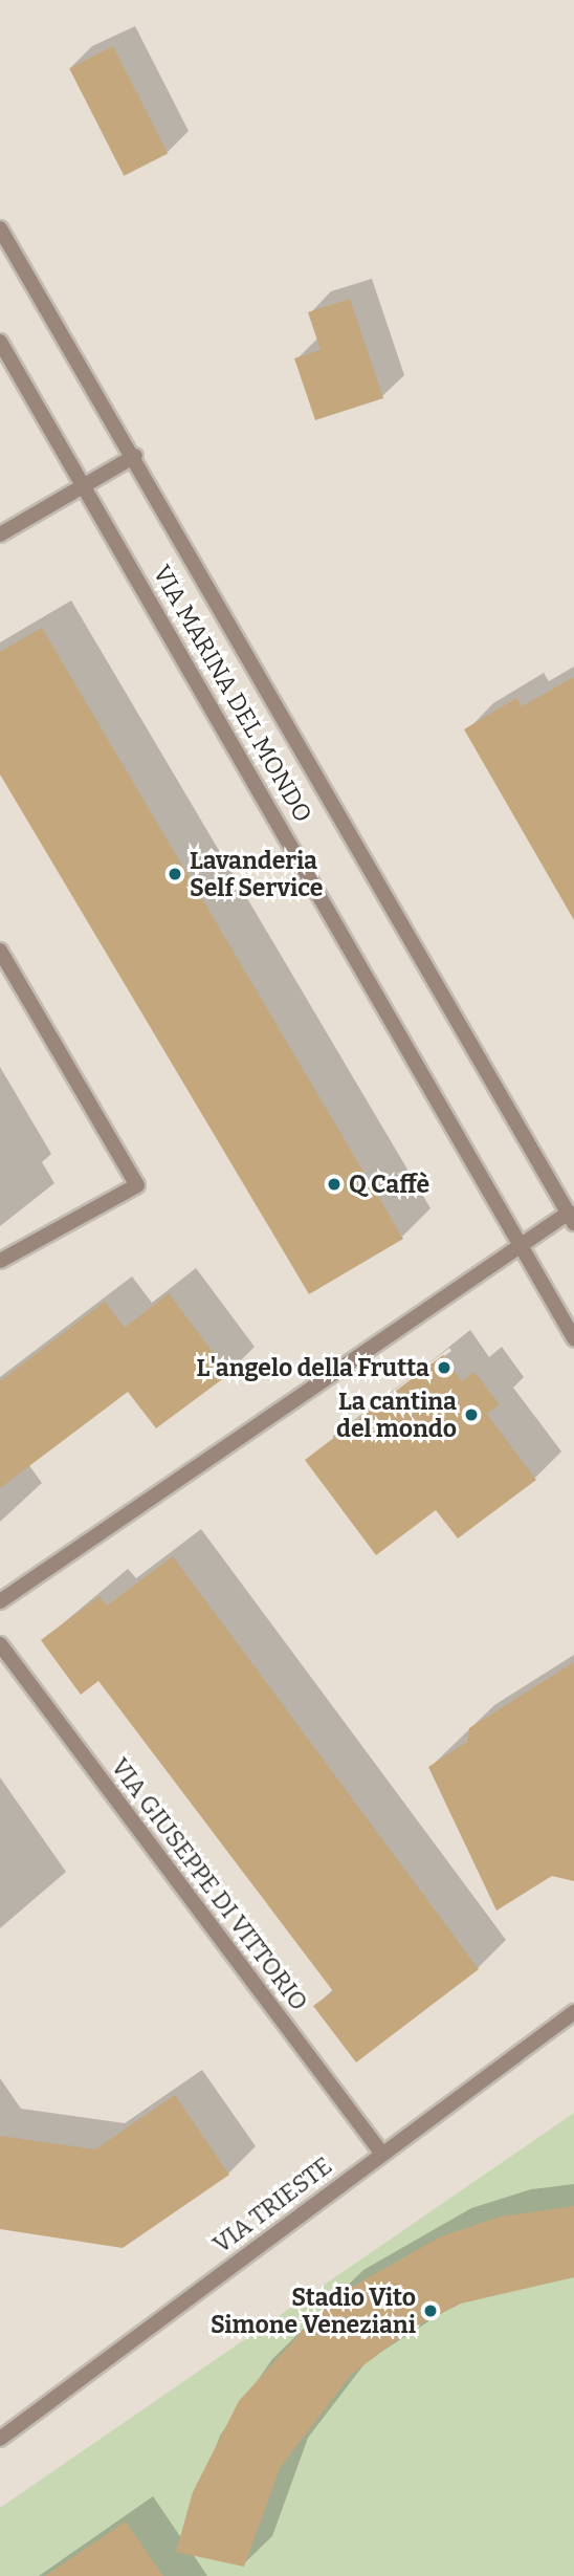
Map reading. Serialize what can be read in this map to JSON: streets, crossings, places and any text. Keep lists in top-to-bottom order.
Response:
{
  "streets": {
    "street": ["VIA MARINA DEL MONDO", "VIA GIUSEPPE DI VITTORIO", "VIA TRIESTE"]
  },
  "crossings": [
    ["VIA GIUSEPPE DI VITTORIO", "VIA TRIESTE"]
  ],
  "places": [
    "Lavanderia Self Service",
    "Q Caffè",
    "L'angelo della Frutta",
    "La cantina del mondo",
    "Stadio Vito Simone Veneziani"
  ]
}
